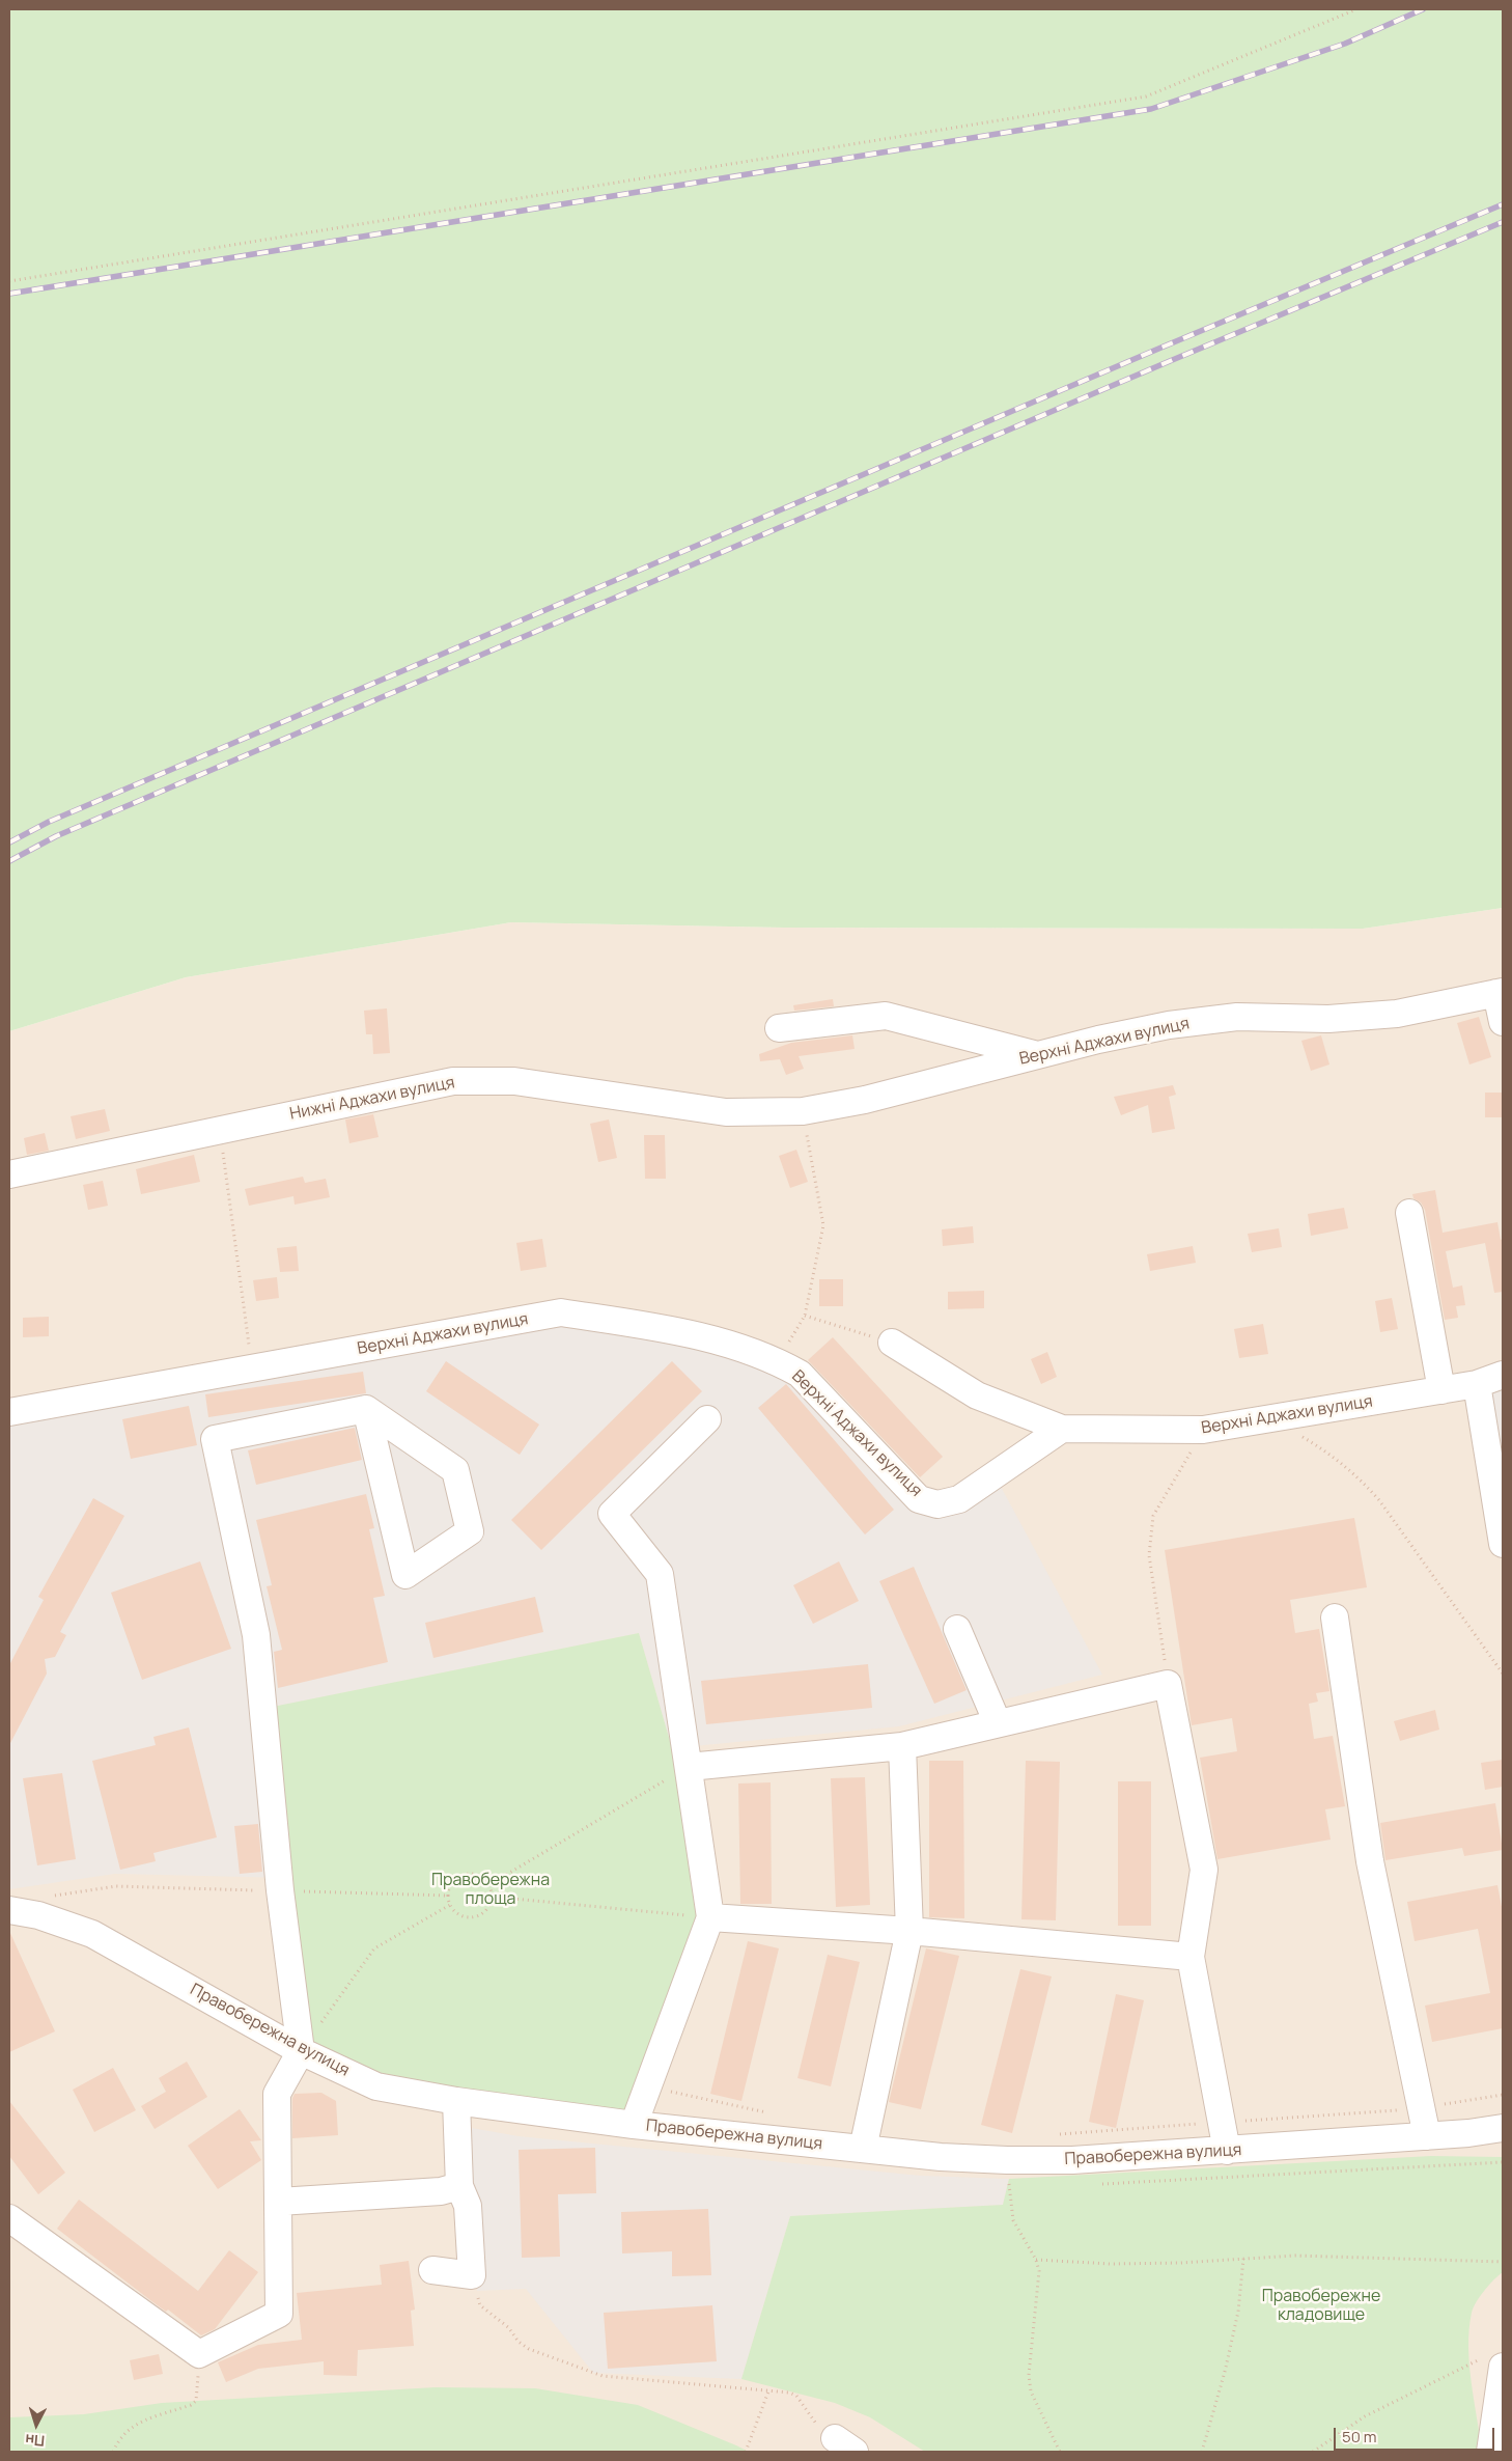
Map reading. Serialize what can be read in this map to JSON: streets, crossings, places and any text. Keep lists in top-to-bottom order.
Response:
{
  "streets": {
    "street": ["Верхні Аджахи вулиця", "Нижні Аджахи вулиця", "Правобережна вулиця"]
  },
  "crossings": [
    ["Верхні Аджахи вулиця", "Нижні Аджахи вулиця"]
  ],
  "parks": ["Правобережна площа", "Правобережне кладовище"],
  "scale_bar": "50 m",
  "north": "bottom"
}
